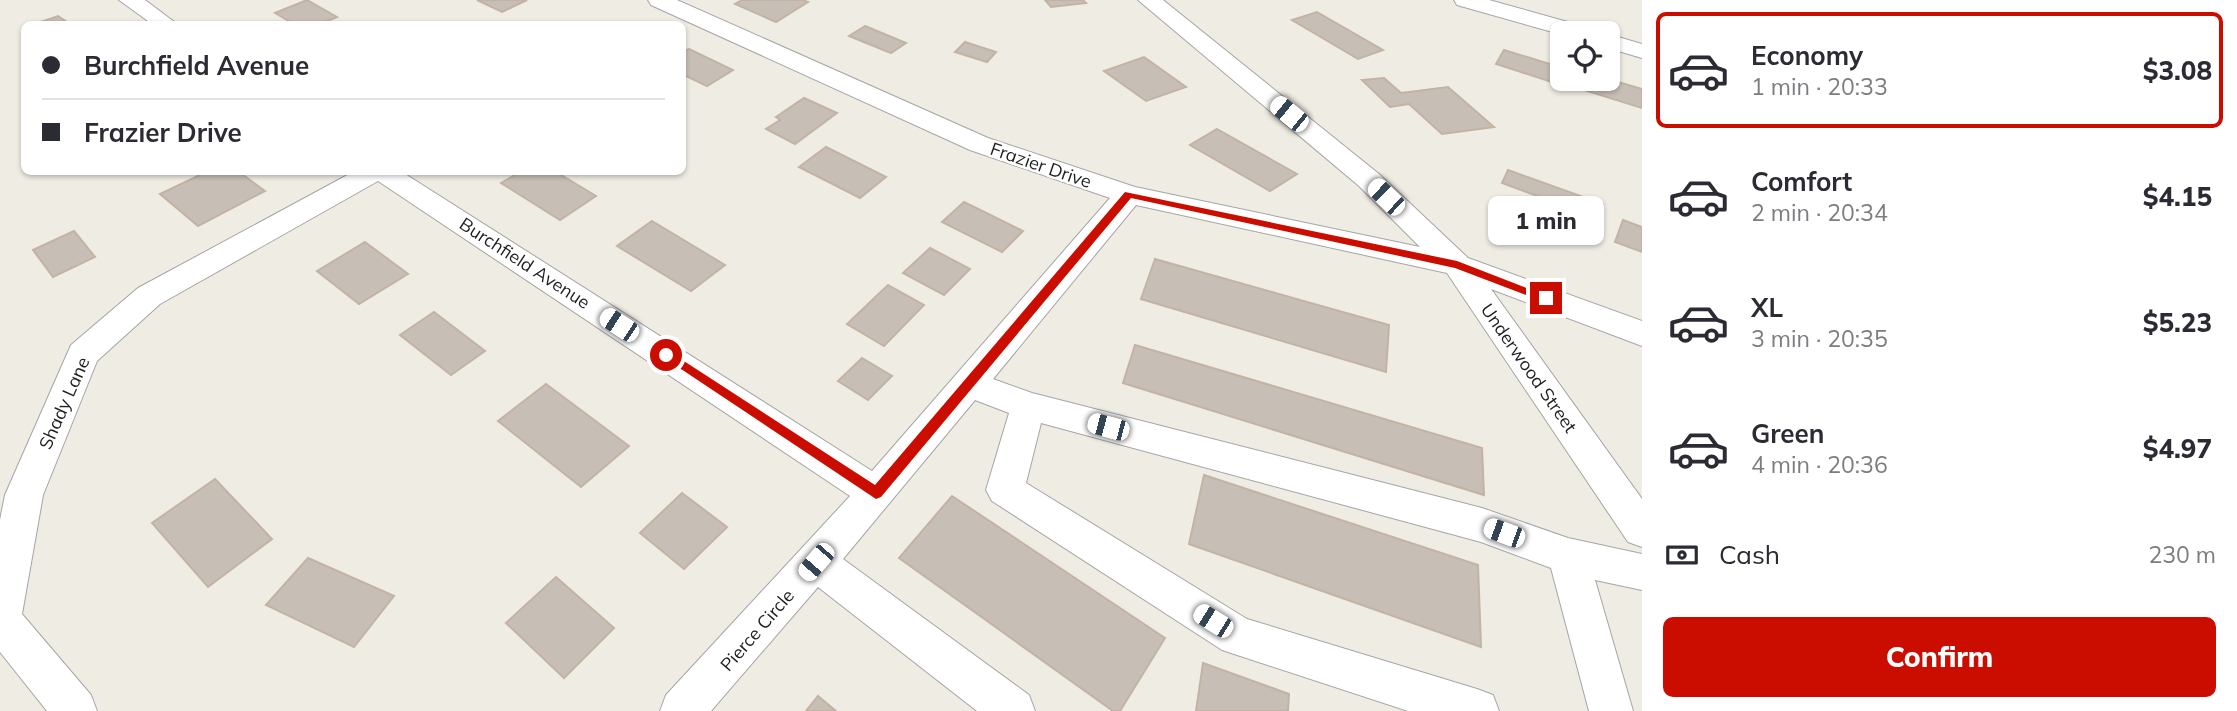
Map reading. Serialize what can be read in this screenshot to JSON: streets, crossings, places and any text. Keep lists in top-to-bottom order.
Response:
{
  "streets": {
    "street": [
      "Frazier Drive",
      "Burchfield Avenue",
      "Underwood Street",
      "Shady Lane",
      "Pierce Circle"
    ]
  },
  "crossings": [
    ["Frazier Drive", "Underwood Street"],
    ["Frazier Drive", "Pierce Circle"],
    ["Burchfield Avenue", "Pierce Circle"]
  ],
  "page": {
    "list": [
      {
        "name": "Economy",
        "note": "1 min · 20:33",
        "value": "$3.08"
      },
      {
        "name": "Comfort",
        "note": "2 min · 20:34",
        "value": "$4.15"
      },
      {
        "name": "XL",
        "note": "3 min · 20:35",
        "value": "$5.23"
      },
      {
        "name": "Green",
        "note": "4 min · 20:36",
        "value": "$4.97"
      }
    ],
    "banner": ["Burchfield Avenue", "Frazier Drive"],
    "bubble": "1 min",
    "pay": ["Cash", "230 m"],
    "buttons": "Confirm"
  }
}
